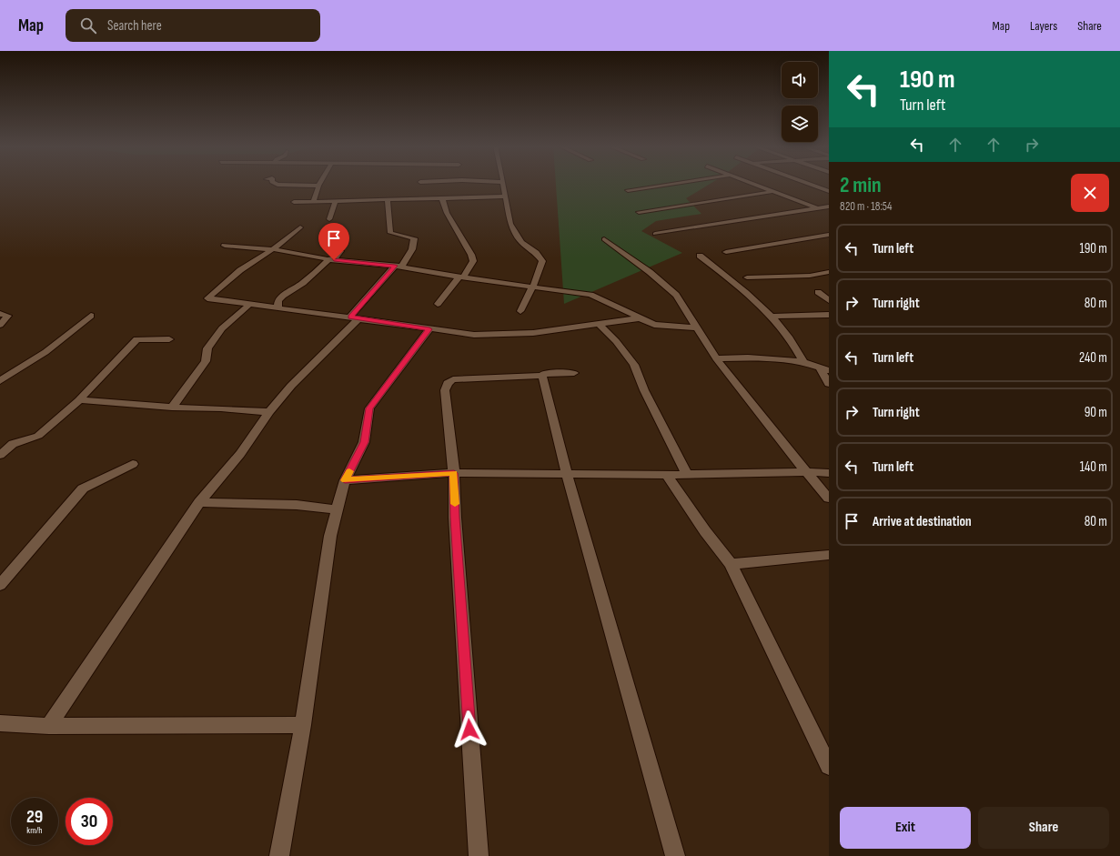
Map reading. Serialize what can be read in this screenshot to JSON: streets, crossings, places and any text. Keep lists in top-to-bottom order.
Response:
{
  "page": {
    "header": "Map",
    "search": "Search here",
    "nav": ["Map", "Layers", "Share"],
    "turn": ["190 m", "Turn left"],
    "heading": ["2 min", "820 m · 18:54"],
    "list": [
      {
        "name": "Turn left",
        "value": "190 m"
      },
      {
        "name": "Turn right",
        "value": "80 m"
      },
      {
        "name": "Turn left",
        "value": "240 m"
      },
      {
        "name": "Turn right",
        "value": "90 m"
      },
      {
        "name": "Turn left",
        "value": "140 m"
      },
      {
        "name": "Arrive at destination",
        "value": "80 m"
      }
    ],
    "speed": "29 km/h",
    "limit": "30",
    "buttons": ["Exit", "Share"]
  }
}
